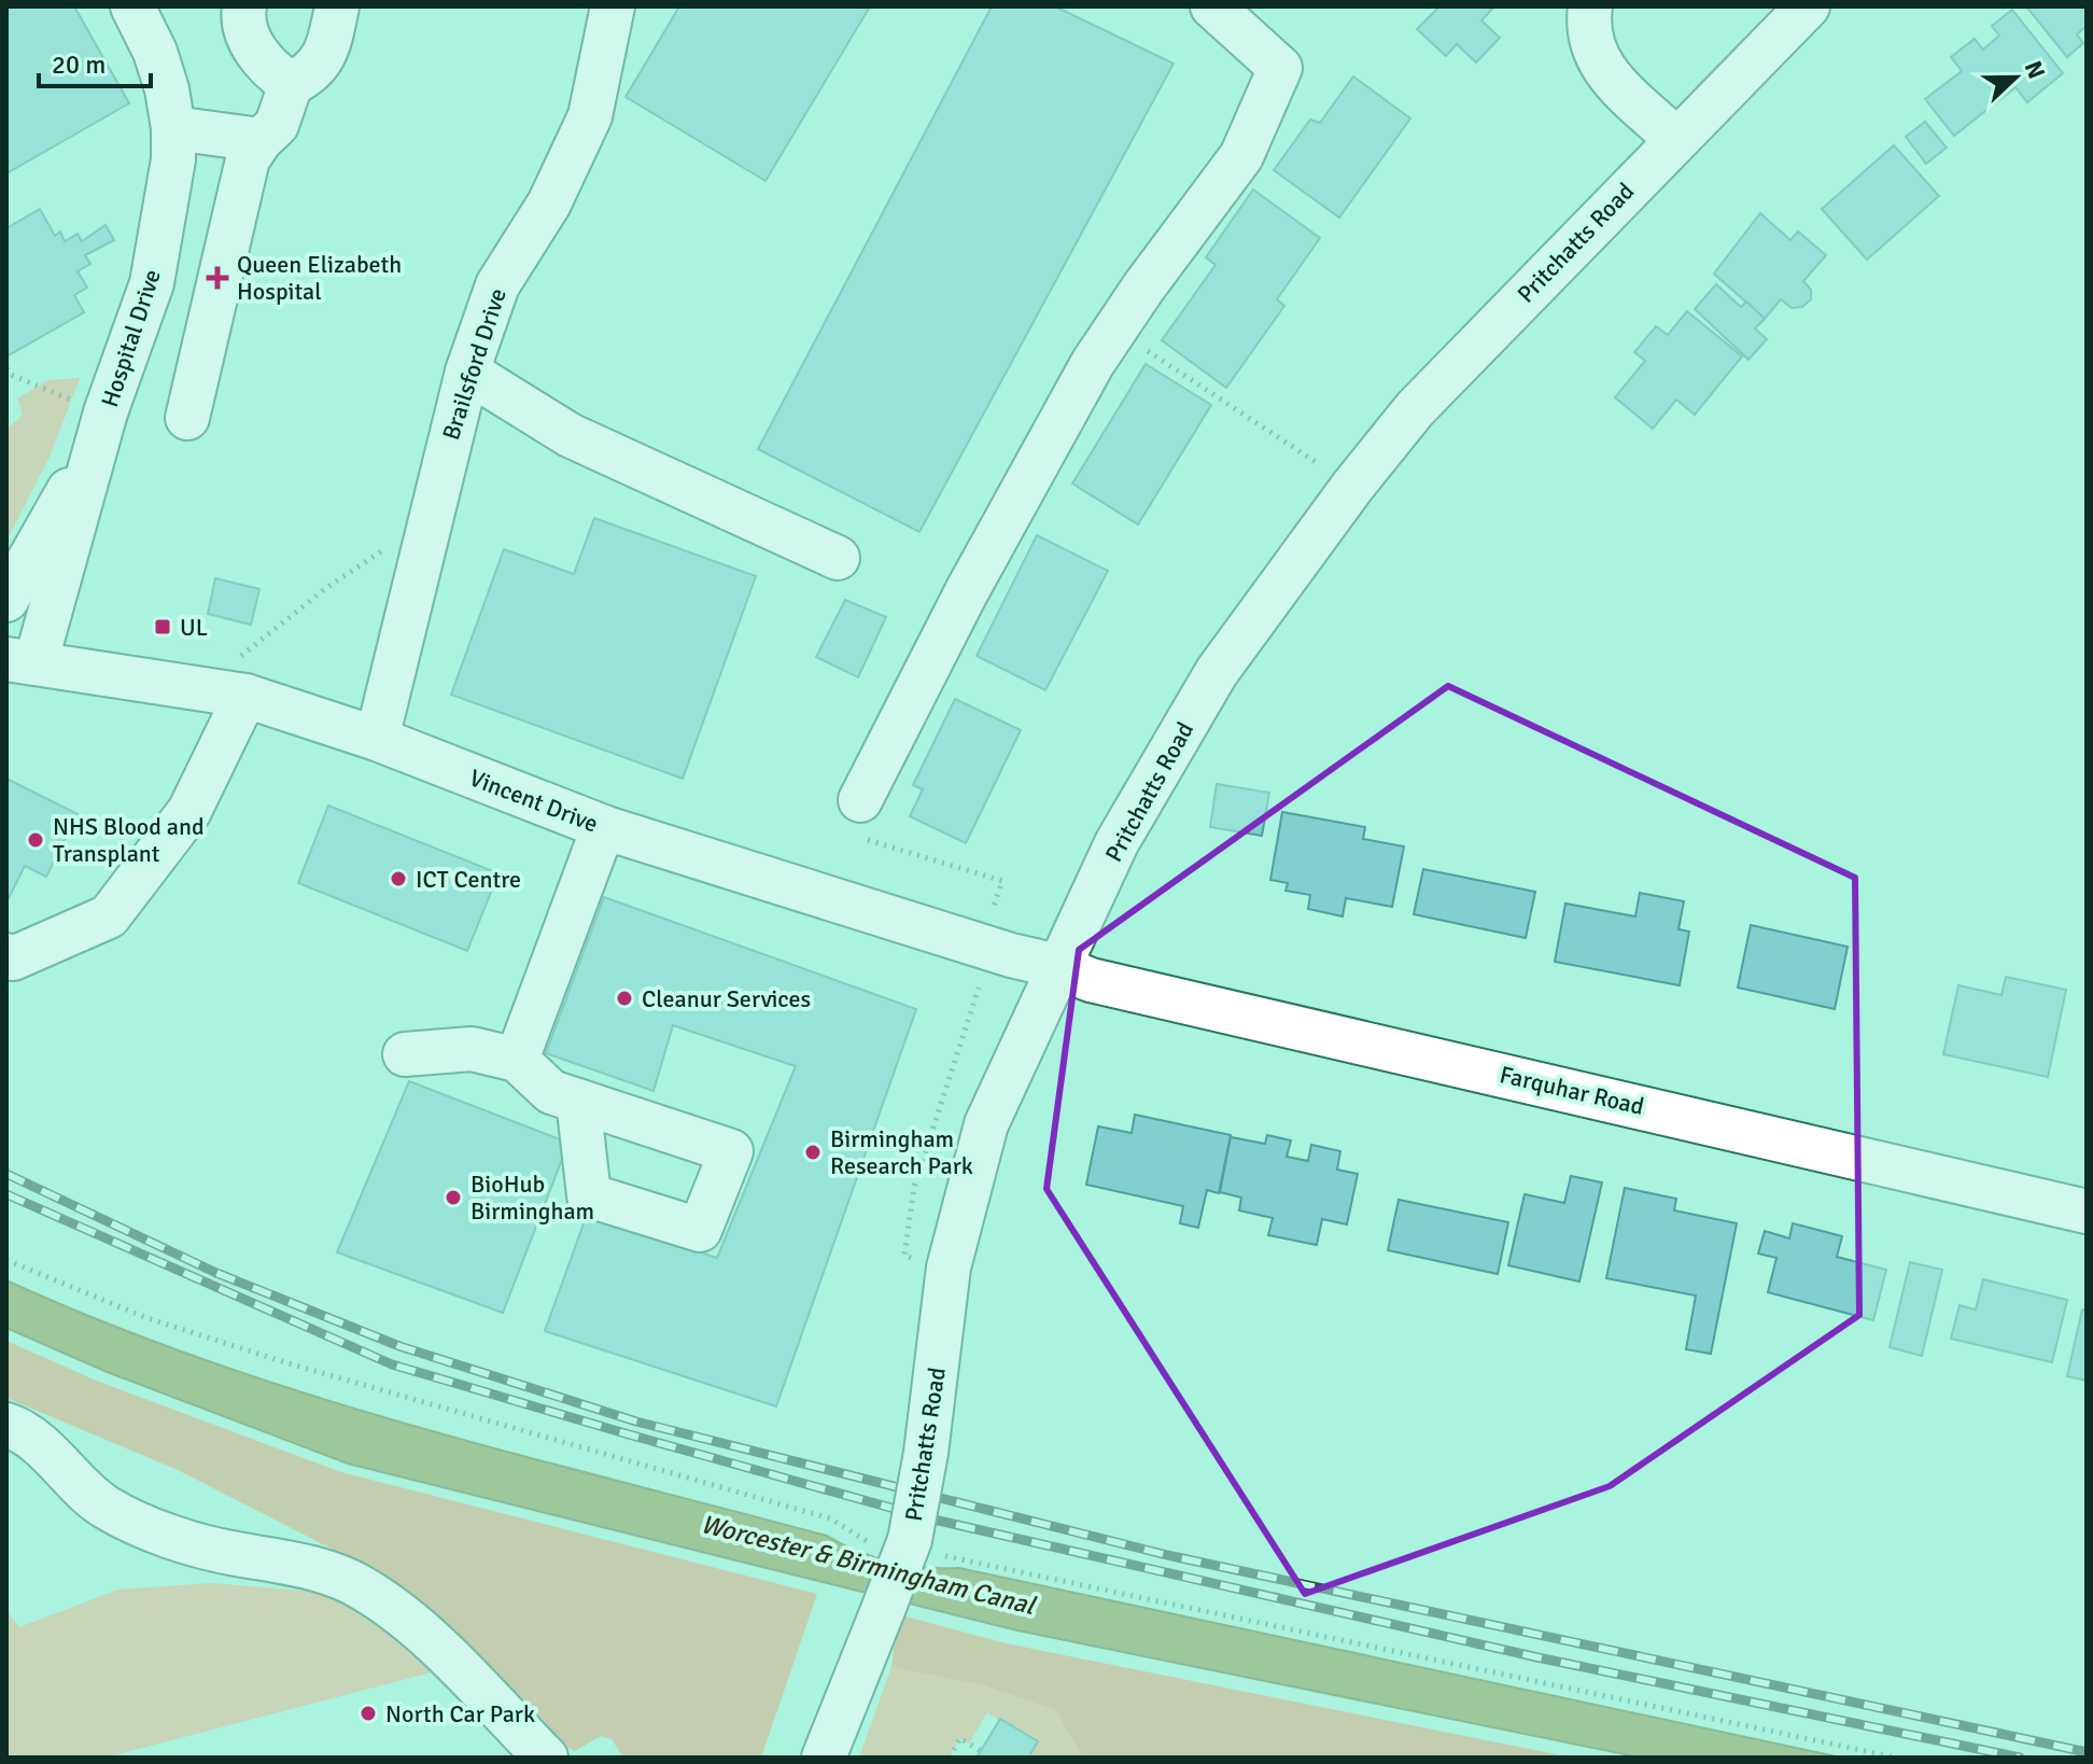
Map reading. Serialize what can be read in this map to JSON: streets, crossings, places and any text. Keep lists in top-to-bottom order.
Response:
{
  "streets": {
    "street": [
      "Pritchatts Road",
      "Hospital Drive",
      "Brailsford Drive",
      "Vincent Drive",
      "Farquhar Road"
    ]
  },
  "crossings": [
    ["Pritchatts Road", "Vincent Drive"],
    ["Pritchatts Road", "Farquhar Road"],
    ["Brailsford Drive", "Vincent Drive"],
    ["Vincent Drive", "Farquhar Road"]
  ],
  "water": ["Worcester & Birmingham Canal"],
  "places": {
    "health": ["Queen Elizabeth Hospital"],
    "transit": ["UL"],
    "other": [
      "NHS Blood and Transplant",
      "ICT Centre",
      "Cleanur Services",
      "Birmingham Research Park",
      "BioHub Birmingham",
      "North Car Park"
    ]
  },
  "scale_bar": "20 m",
  "north": "right"
}
